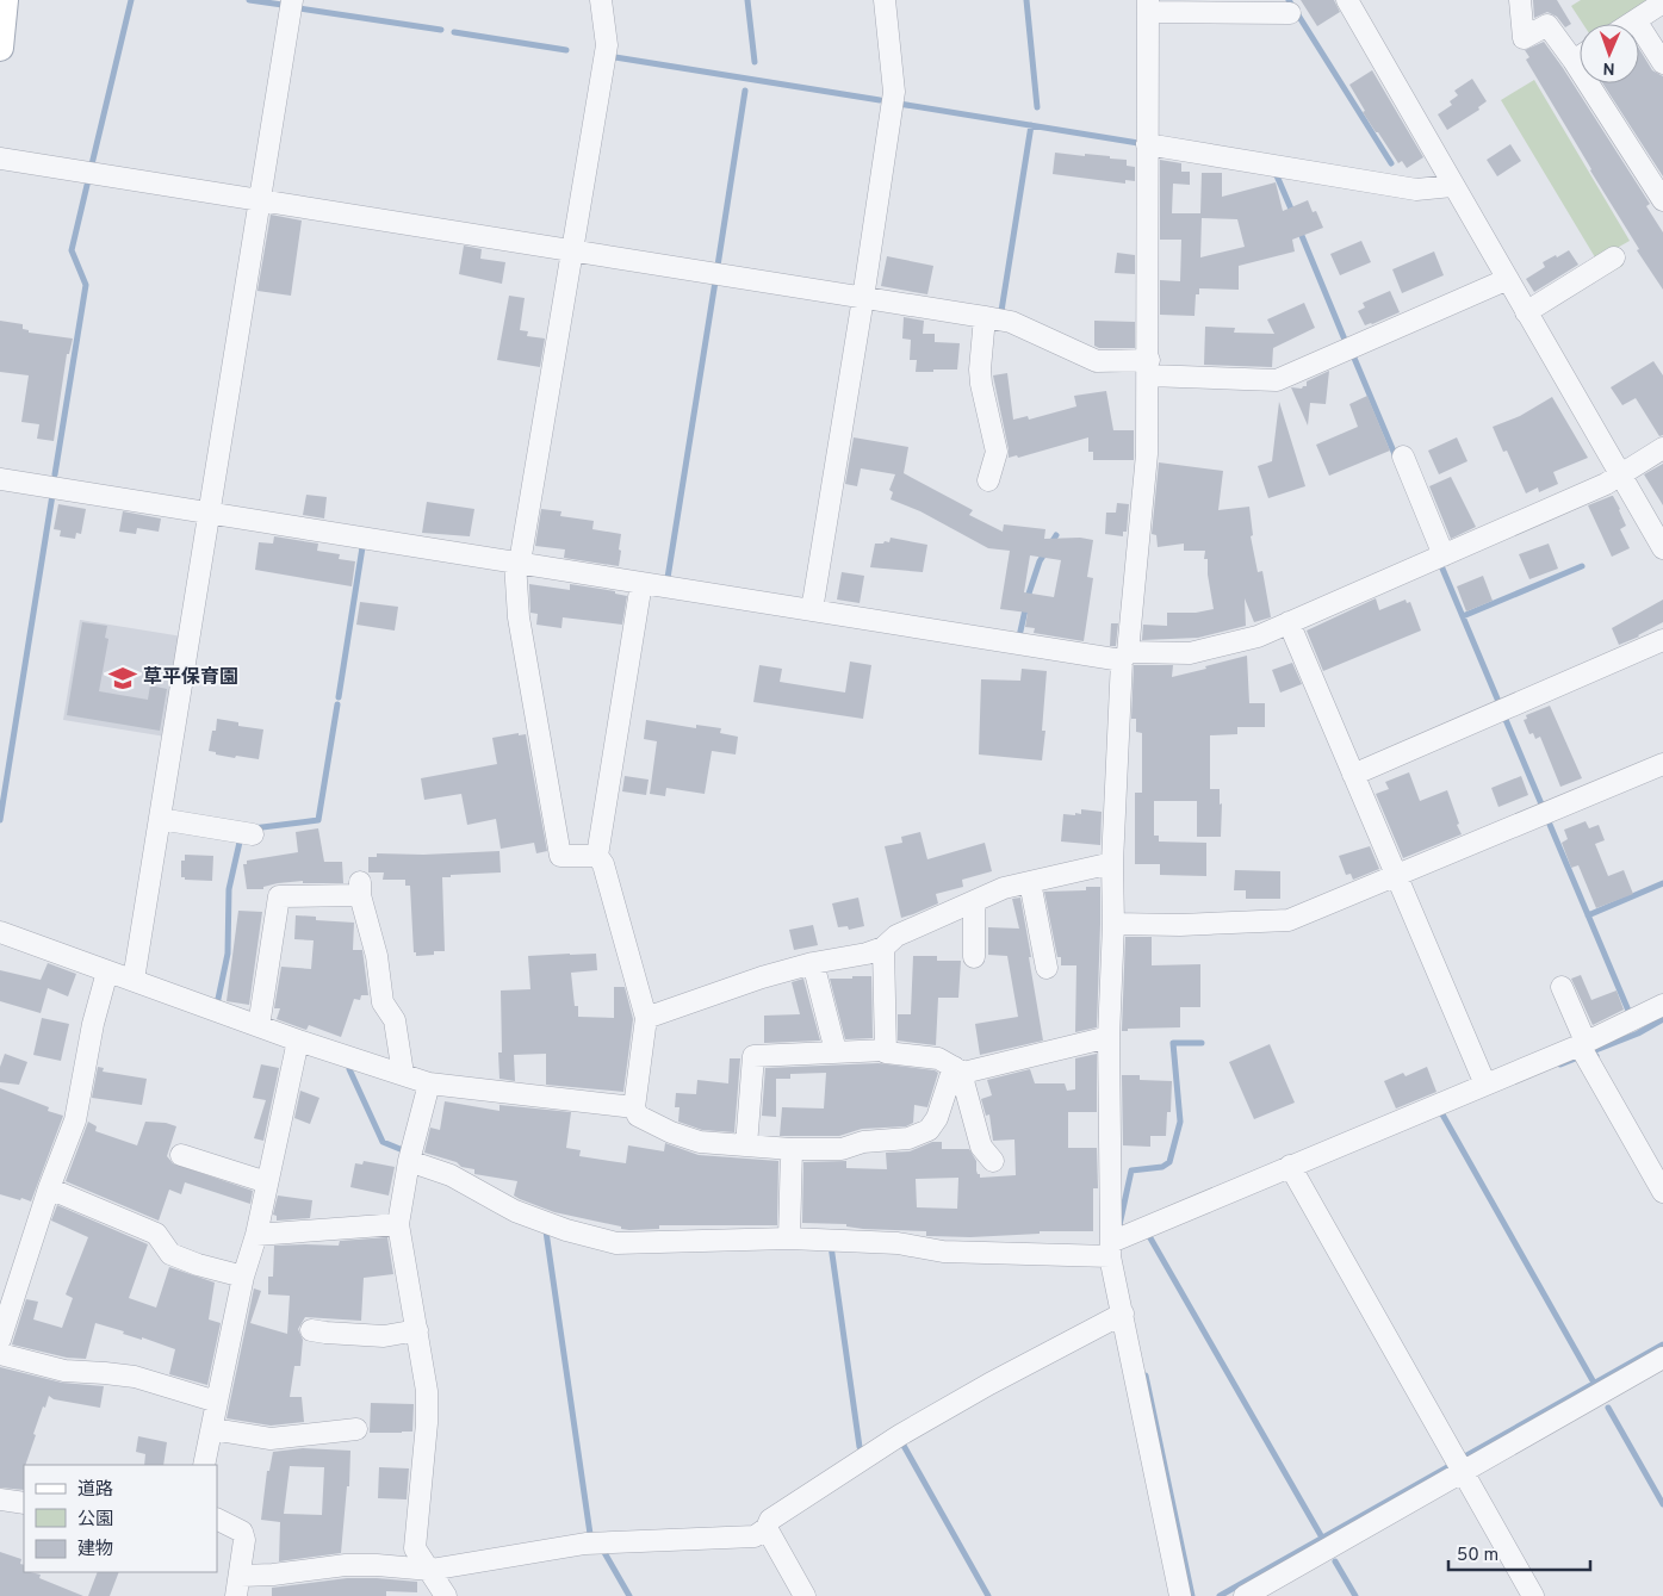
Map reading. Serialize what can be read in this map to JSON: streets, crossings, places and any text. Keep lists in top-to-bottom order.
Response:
{
  "places": {
    "school or university": ["草平保育園"]
  },
  "legend": ["道路", "公園", "建物"],
  "scale_bar": "50 m",
  "north": "bottom"
}
